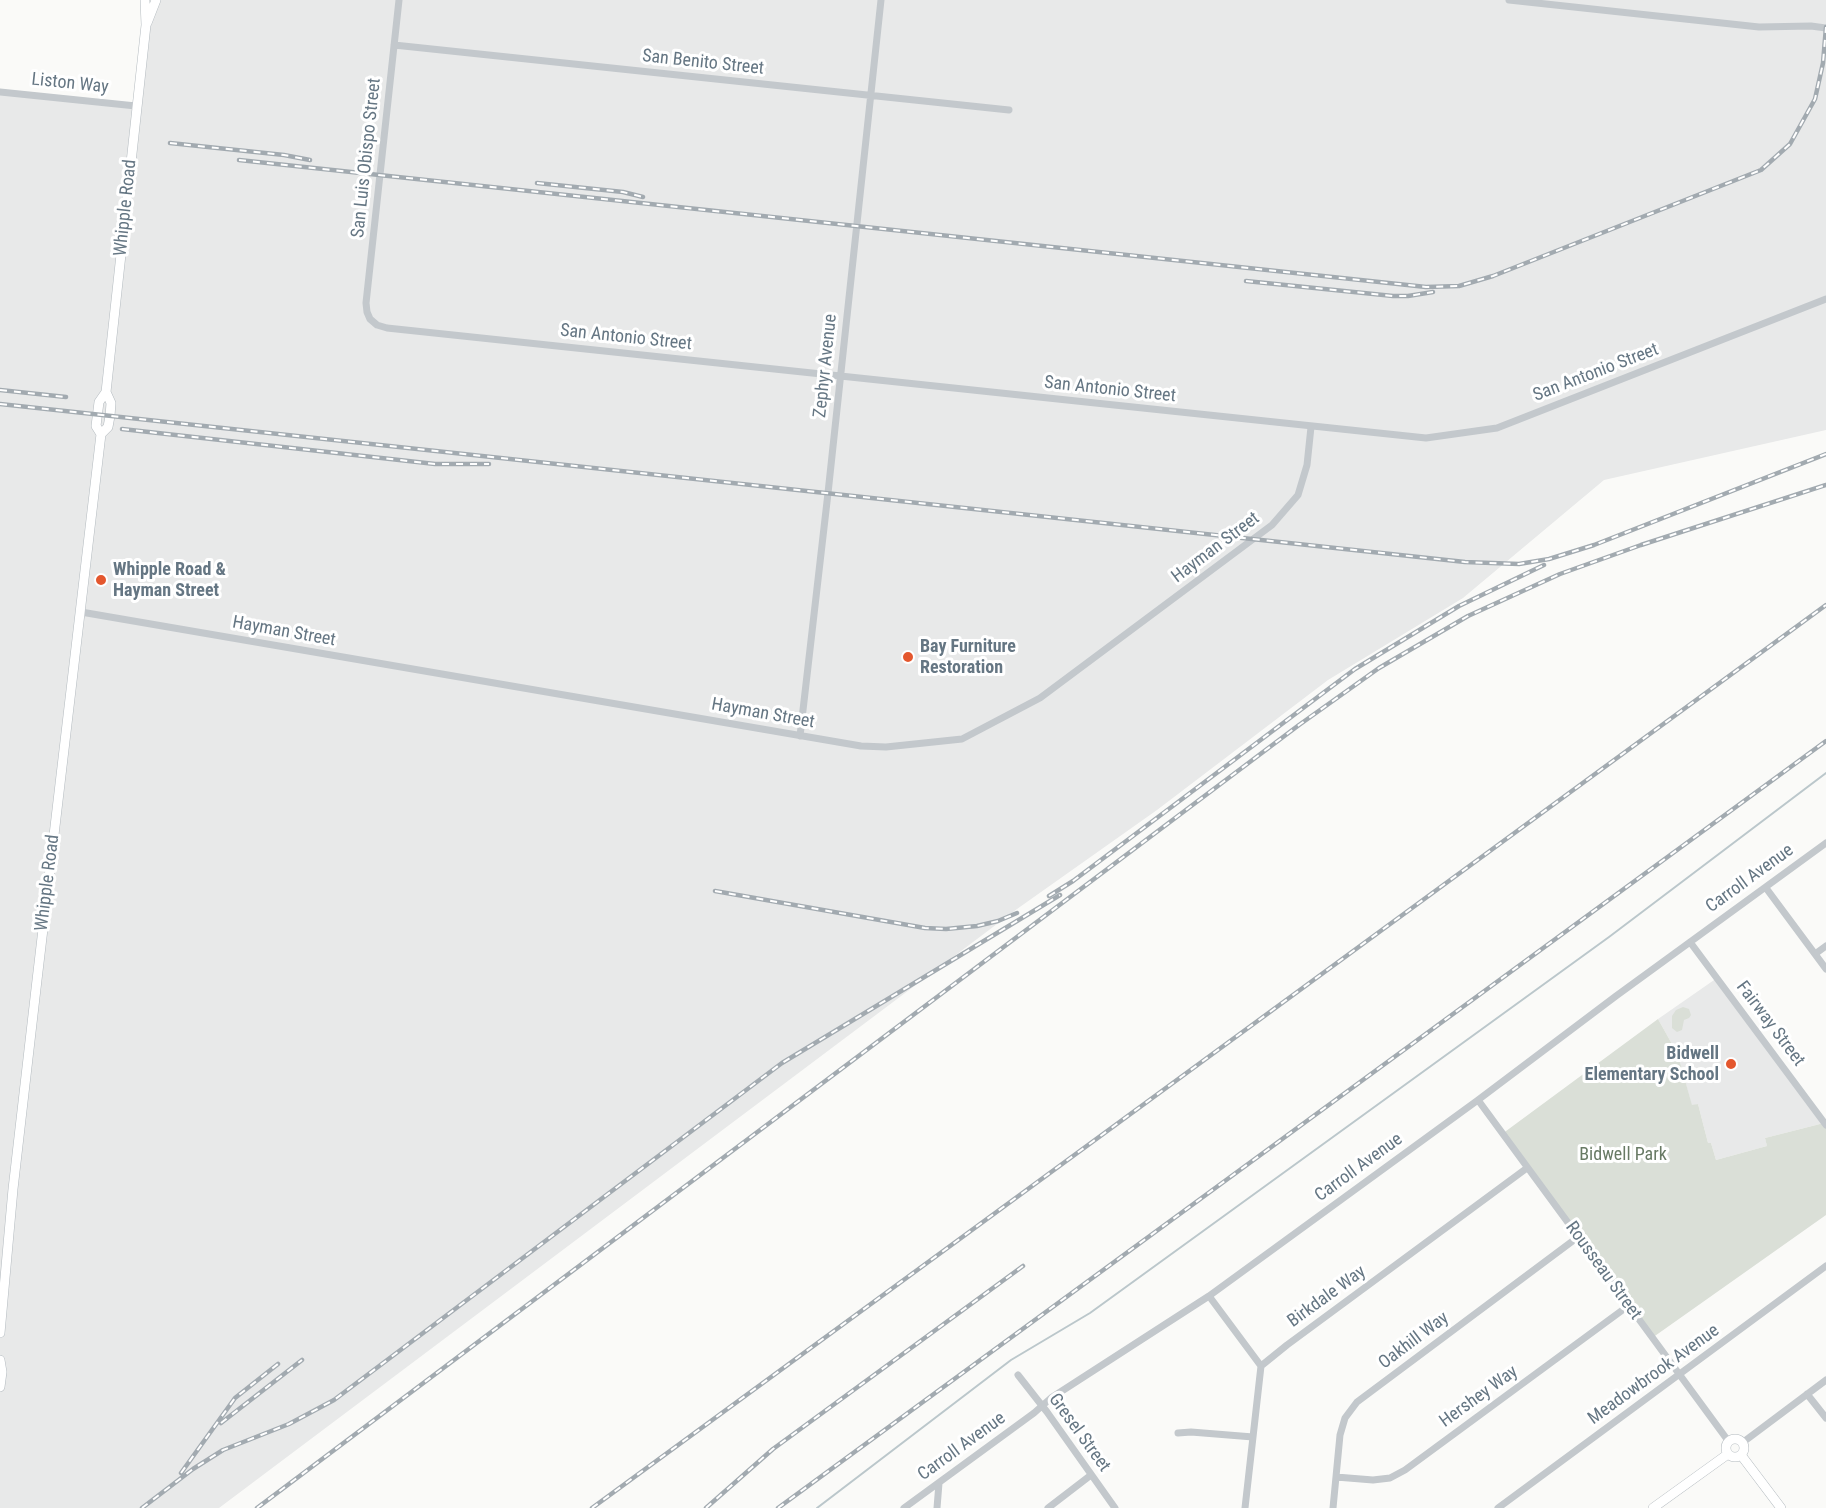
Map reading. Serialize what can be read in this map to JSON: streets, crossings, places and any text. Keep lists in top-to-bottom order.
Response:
{
  "streets": {
    "main road": ["Whipple Road"],
    "street": [
      "San Benito Street",
      "Liston Way",
      "San Luis Obispo Street",
      "San Antonio Street",
      "Zephyr Avenue",
      "Hayman Street",
      "Carroll Avenue",
      "Fairway Street",
      "Rousseau Street",
      "Birkdale Way",
      "Oakhill Way",
      "Meadowbrook Avenue",
      "Hershey Way",
      "Gresel Street"
    ]
  },
  "crossings": [
    ["San Benito Street", "San Luis Obispo Street"],
    ["San Benito Street", "Zephyr Avenue"],
    ["Liston Way", "Whipple Road"],
    ["San Luis Obispo Street", "San Antonio Street"],
    ["Whipple Road", "Hayman Street"],
    ["San Antonio Street", "Zephyr Avenue"],
    ["San Antonio Street", "Hayman Street"],
    ["Zephyr Avenue", "Hayman Street"],
    ["Carroll Avenue", "Fairway Street"],
    ["Carroll Avenue", "Rousseau Street"],
    ["Carroll Avenue", "Gresel Street"],
    ["Rousseau Street", "Birkdale Way"],
    ["Rousseau Street", "Oakhill Way"],
    ["Rousseau Street", "Meadowbrook Avenue"],
    ["Rousseau Street", "Hershey Way"],
    ["Oakhill Way", "Hershey Way"]
  ],
  "parks": ["Bidwell Park"],
  "places": ["Whipple Road & Hayman Street", "Bay Furniture Restoration", "Bidwell Elementary School"]
}
